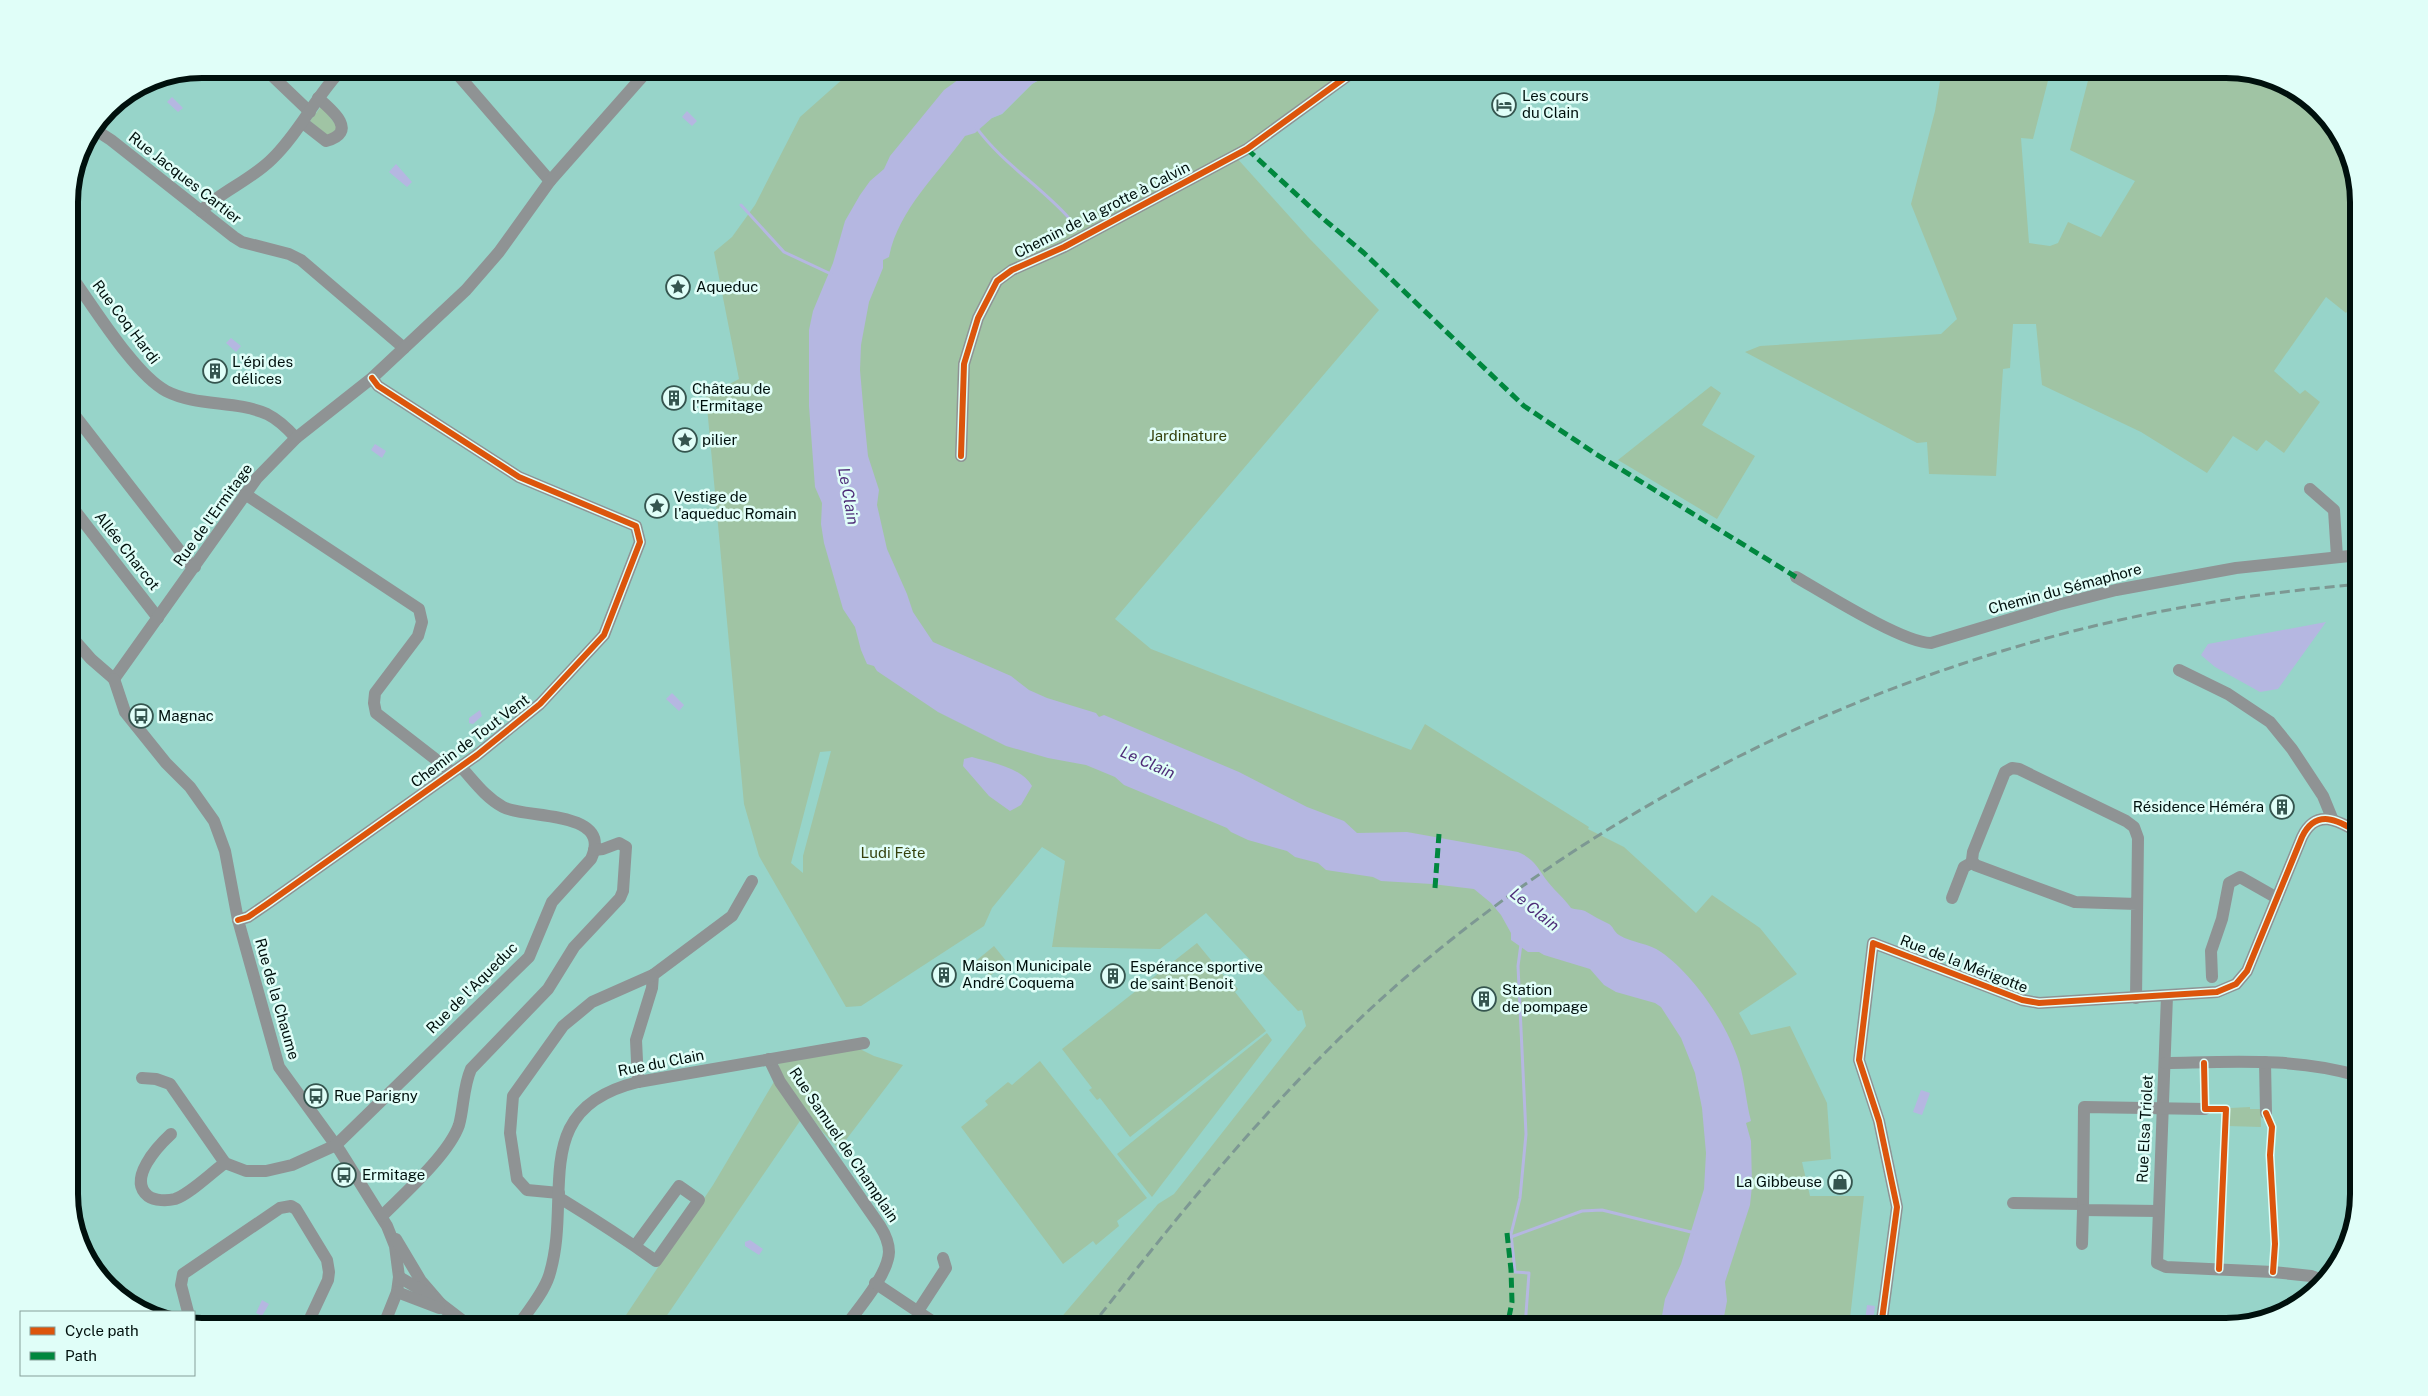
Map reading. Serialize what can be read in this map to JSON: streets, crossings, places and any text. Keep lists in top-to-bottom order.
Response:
{
  "streets": {
    "street": [
      "Rue Jacques Cartier",
      "Chemin de la grotte à Calvin",
      "Rue Coq Hardi",
      "Rue de l'Ermitage",
      "Allée Charcot",
      "Chemin du Sémaphore",
      "Chemin de Tout Vent",
      "Rue de la Mérigotte",
      "Rue de l'Aqueduc",
      "Rue de la Chaume",
      "Rue du Clain",
      "Rue Elsa Triolet",
      "Rue Samuel de Champlain"
    ]
  },
  "crossings": [
    ["Rue Jacques Cartier", "Rue de l'Ermitage"],
    ["Rue Coq Hardi", "Rue de l'Ermitage"],
    ["Rue de l'Ermitage", "Allée Charcot"],
    ["Rue de l'Ermitage", "Chemin de Tout Vent"],
    ["Rue de l'Ermitage", "Rue de la Chaume"],
    ["Chemin de Tout Vent", "Rue de la Chaume"],
    ["Rue de la Mérigotte", "Rue Elsa Triolet"],
    ["Rue de l'Aqueduc", "Rue de la Chaume"],
    ["Rue du Clain", "Rue Samuel de Champlain"]
  ],
  "water": ["Le Clain"],
  "parks": ["Jardinature", "Ludi Fête"],
  "places": {
    "hotel": ["Les cours du Clain"],
    "place": ["Aqueduc", "pilier", "Vestige de l'aqueduc Romain"],
    "building": [
      "L'épi des délices",
      "Château de l'Ermitage",
      "Résidence Héméra",
      "Maison Municipale André Coquema",
      "Espérance sportive de saint Benoit",
      "Station de pompage"
    ],
    "bus stop": ["Magnac", "Rue Parigny", "Ermitage"],
    "shop": ["La Gibbeuse"]
  },
  "legend": ["Cycle path", "Path"]
}
